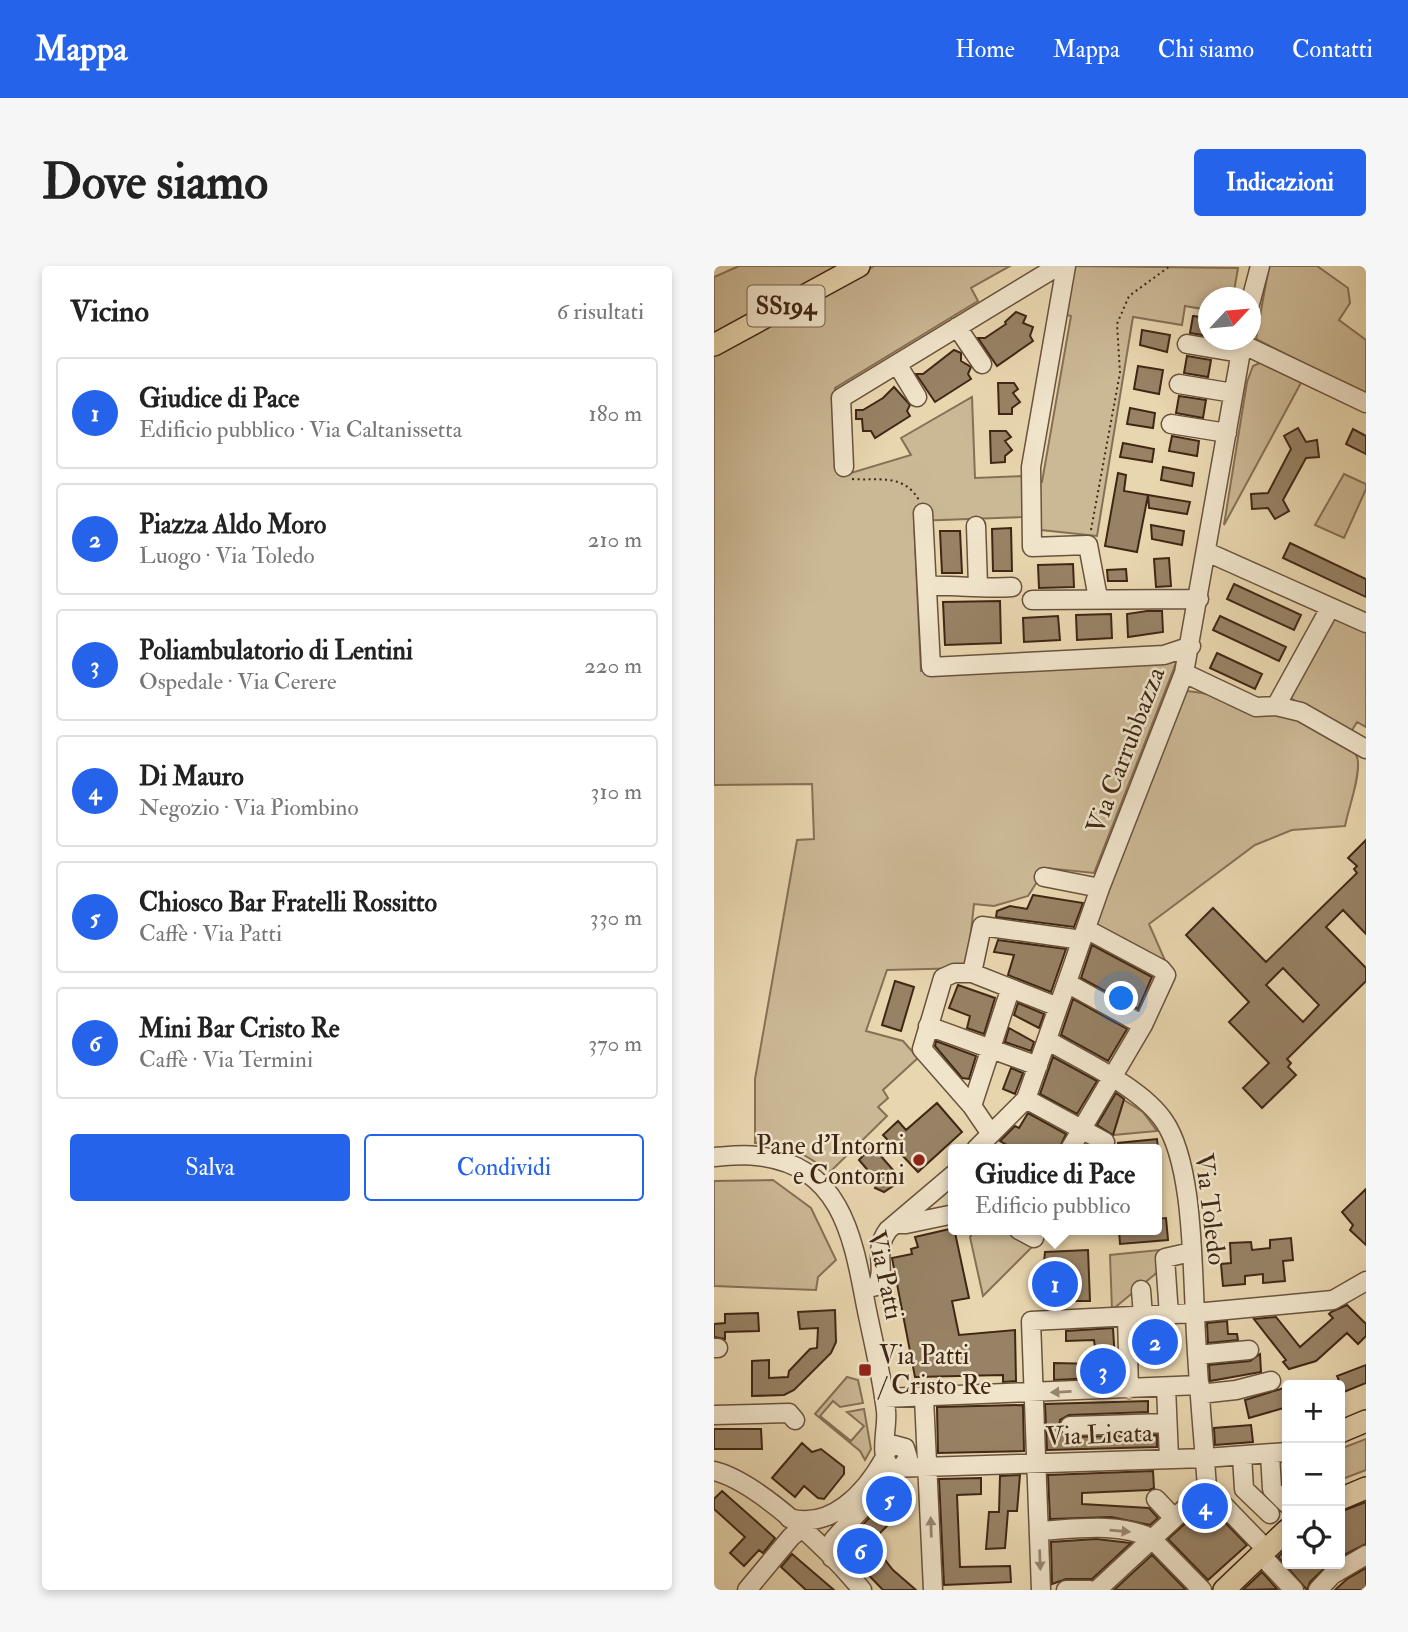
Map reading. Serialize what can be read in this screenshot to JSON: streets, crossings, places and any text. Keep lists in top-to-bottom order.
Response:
{
  "streets": {
    "main road": ["SS194"],
    "street": [
      "Via Carrubbazza",
      "Via Toledo",
      "Via Patti",
      "Via Licata"
    ]
  },
  "crossings": [
    ["Via Carrubbazza", "Via Toledo"],
    ["Via Toledo", "Via Licata"],
    ["Via Patti", "Via Licata"]
  ],
  "places": {
    "other": ["Pane d'Intorni e Contorni"],
    "transit": ["Via Patti / Cristo Re"]
  },
  "north": "top right",
  "page": {
    "header": "Mappa",
    "nav": [
      "Home",
      "Mappa",
      "Chi siamo",
      "Contatti"
    ],
    "buttons": [
      "Indicazioni",
      ["Salva", "Condividi"]
    ],
    "title": "Dove siamo",
    "heading": ["Vicino", "6 risultati"],
    "list": [
      {
        "mark": "1",
        "name": "Giudice di Pace",
        "note": "Edificio pubblico · Via Caltanissetta",
        "value": "180 m"
      },
      {
        "mark": "2",
        "name": "Piazza Aldo Moro",
        "note": "Luogo · Via Toledo",
        "value": "210 m"
      },
      {
        "mark": "3",
        "name": "Poliambulatorio di Lentini",
        "note": "Ospedale · Via Cerere",
        "value": "220 m"
      },
      {
        "mark": "4",
        "name": "Di Mauro",
        "note": "Negozio · Via Piombino",
        "value": "310 m"
      },
      {
        "mark": "5",
        "name": "Chiosco Bar Fratelli Rossitto",
        "note": "Caffè · Via Patti",
        "value": "330 m"
      },
      {
        "mark": "6",
        "name": "Mini Bar Cristo Re",
        "note": "Caffè · Via Termini",
        "value": "370 m"
      }
    ],
    "popup": ["Giudice di Pace", "Edificio pubblico"],
    "pins": [
      "1",
      "2",
      "3",
      "5",
      "4",
      "6"
    ],
    "map_buttons": ["+", "−"]
  }
}
